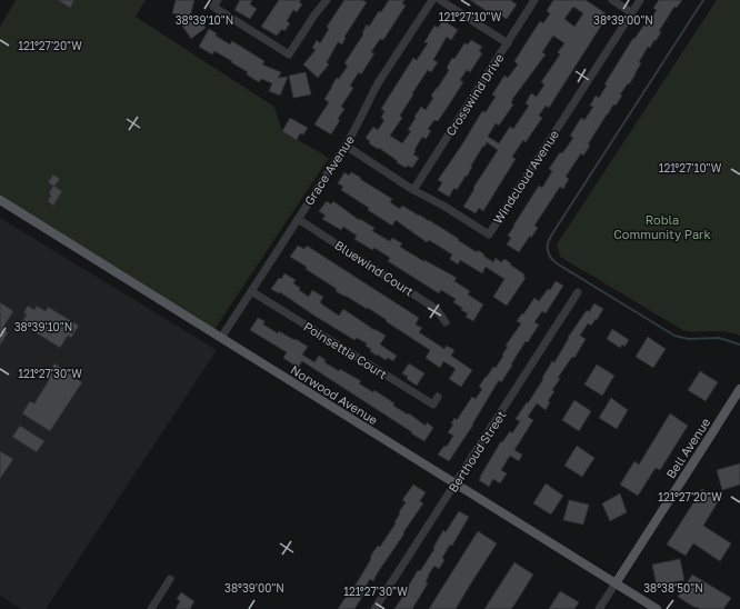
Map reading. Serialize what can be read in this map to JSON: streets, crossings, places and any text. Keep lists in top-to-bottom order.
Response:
{
  "streets": {
    "main road": ["Norwood Avenue", "Bell Avenue"],
    "street": [
      "Crosswind Drive",
      "Grace Avenue",
      "Windcloud Avenue",
      "Bluewind Court",
      "Poinsettia Court",
      "Berthoud Street"
    ]
  },
  "crossings": [
    ["Crosswind Drive", "Windcloud Avenue"],
    ["Grace Avenue", "Windcloud Avenue"],
    ["Grace Avenue", "Bluewind Court"],
    ["Grace Avenue", "Poinsettia Court"],
    ["Grace Avenue", "Norwood Avenue"],
    ["Norwood Avenue", "Bell Avenue"],
    ["Norwood Avenue", "Berthoud Street"]
  ],
  "parks": ["Robla Community Park"],
  "coordinates": [
    "121°27'10\"W",
    "38°39'10\"N",
    "38°39'00\"N",
    "121°27'20\"W",
    "121°27'30\"W",
    "38°38'50\"N"
  ]
}
